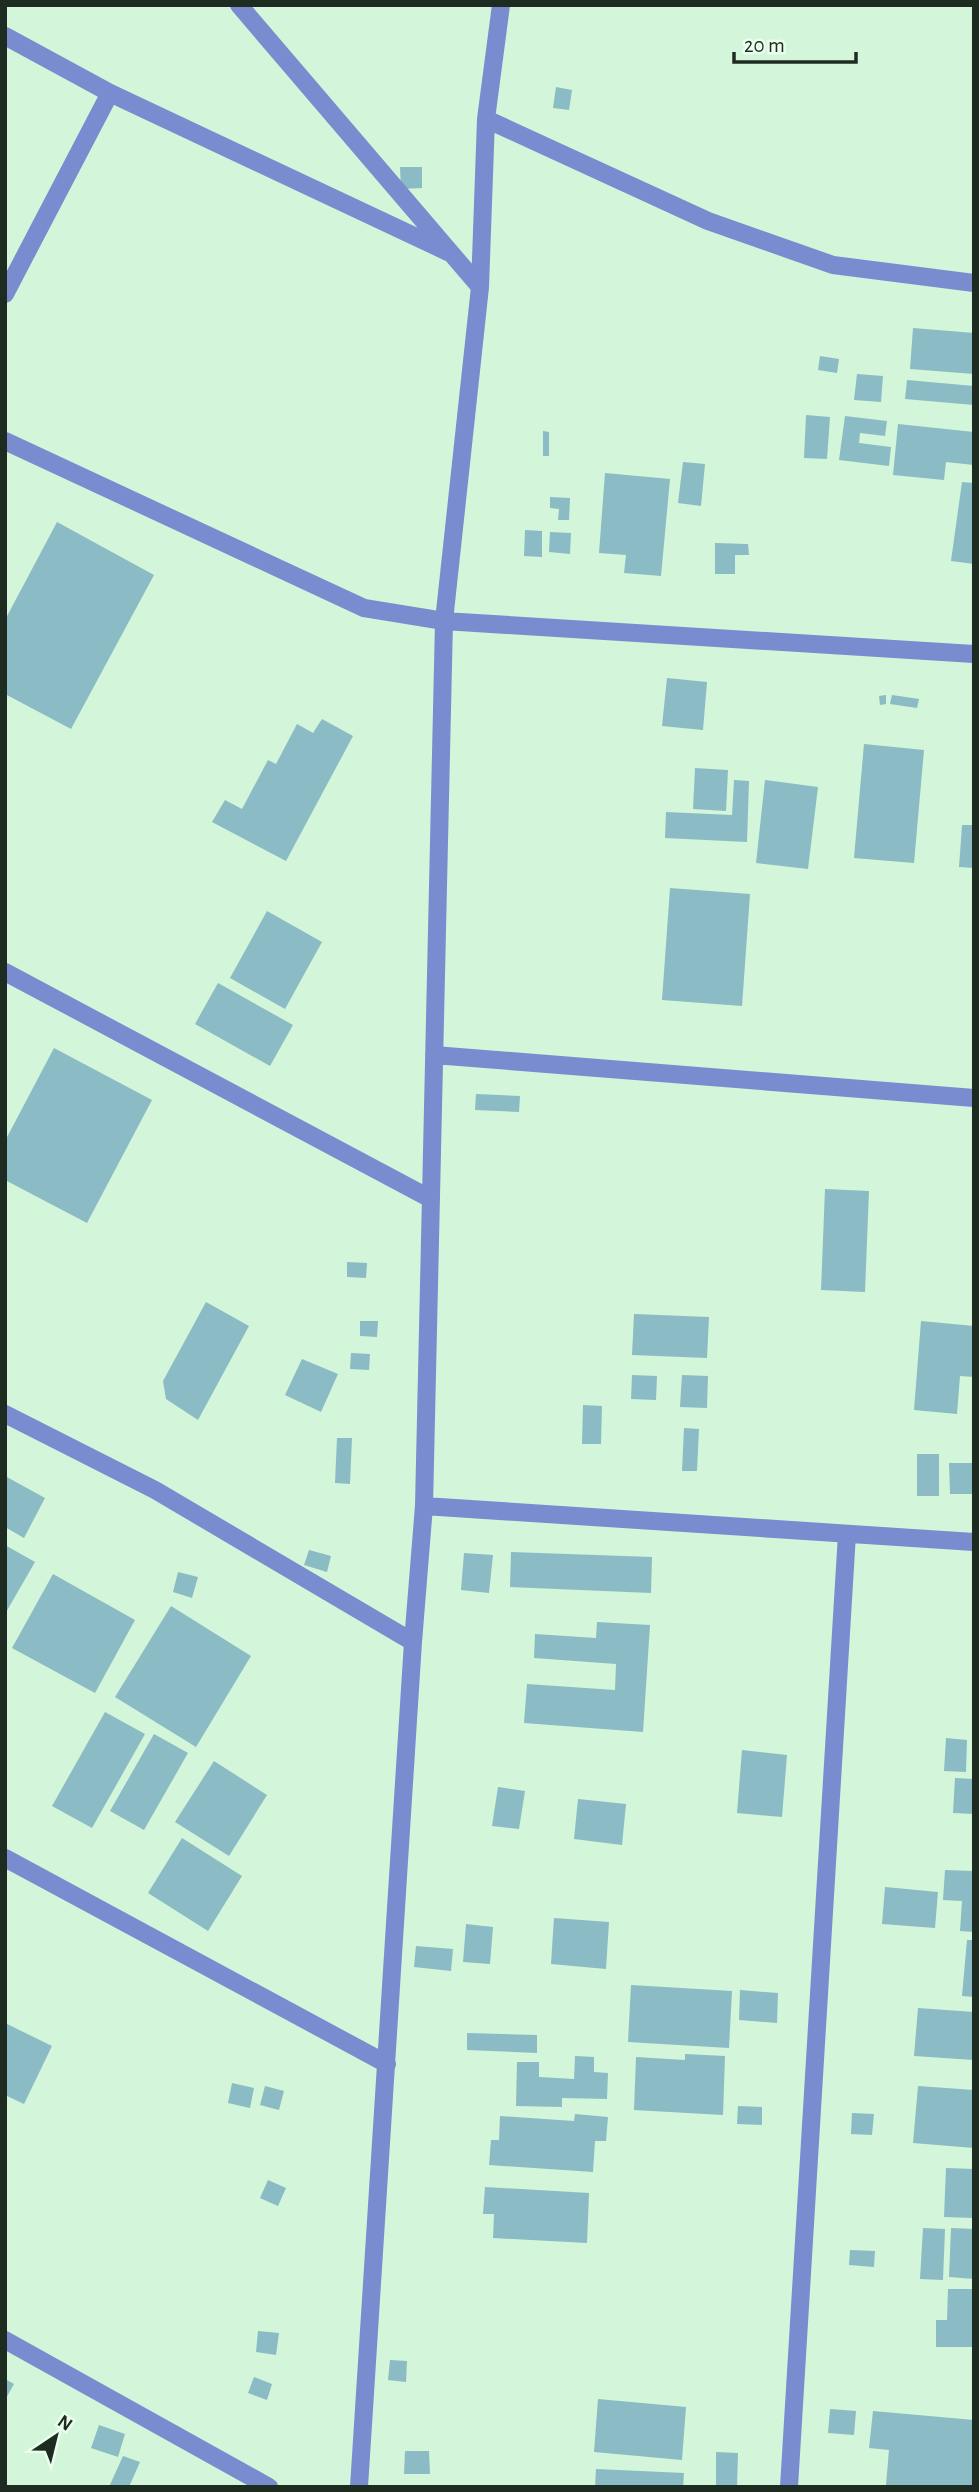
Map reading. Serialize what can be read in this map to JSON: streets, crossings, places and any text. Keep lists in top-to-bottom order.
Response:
{
  "scale_bar": "20 m",
  "north": "top right"
}
